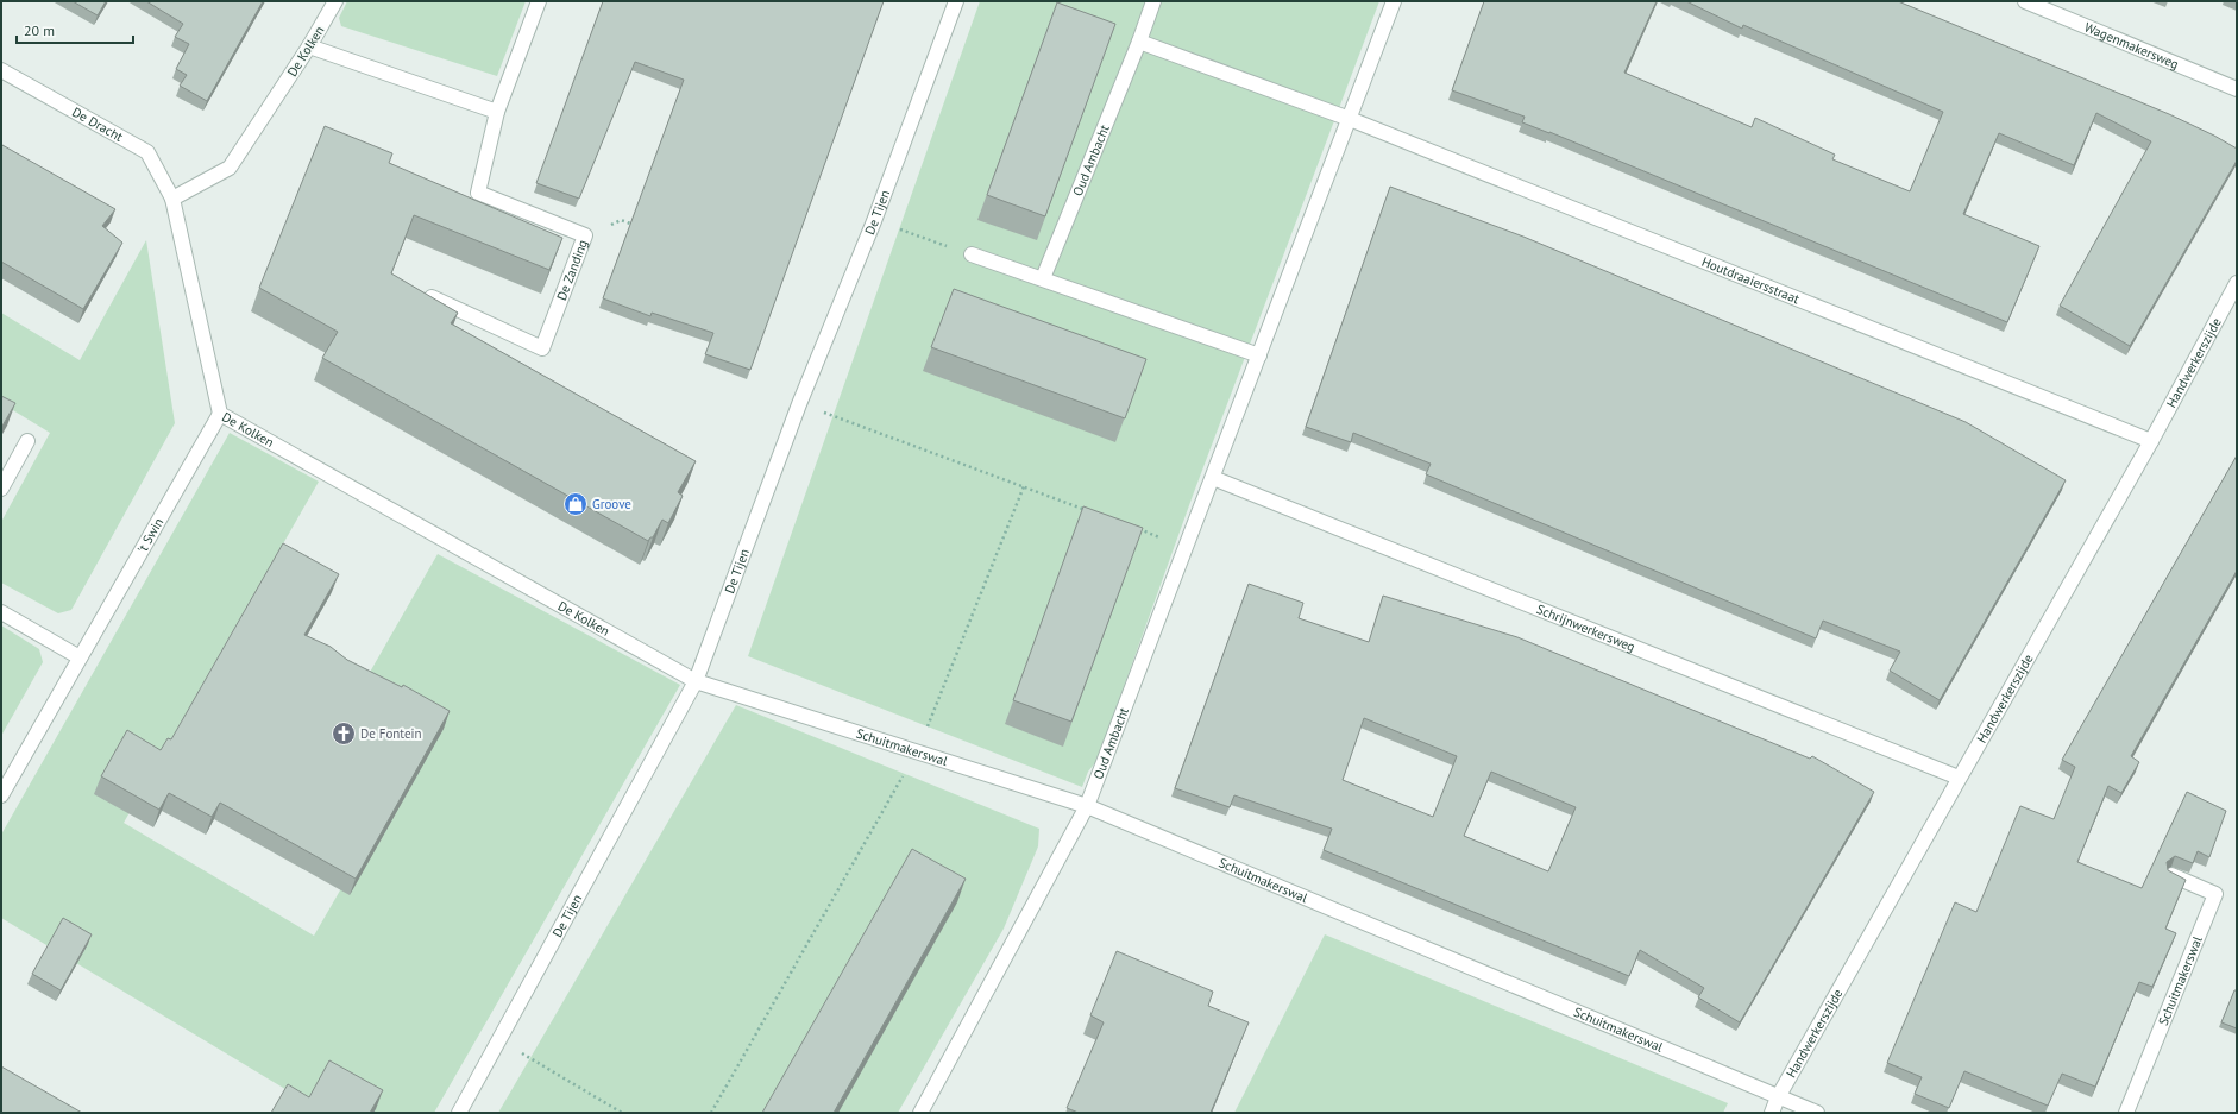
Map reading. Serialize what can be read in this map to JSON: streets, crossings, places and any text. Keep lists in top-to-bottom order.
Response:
{
  "streets": {
    "street": [
      "Wagenmakersweg",
      "De Kolken",
      "De Dracht",
      "Oud Ambacht",
      "De Tijen",
      "De Zanding",
      "Houtdraaiersstraat",
      "Handwerkerszijde",
      "'t Swin",
      "Schrijnwerkersweg",
      "Schuitmakerswal"
    ]
  },
  "crossings": [
    ["De Kolken", "De Dracht"],
    ["De Kolken", "De Tijen"],
    ["De Kolken", "'t Swin"],
    ["De Kolken", "Schuitmakerswal"],
    ["Oud Ambacht", "Houtdraaiersstraat"],
    ["Oud Ambacht", "Schrijnwerkersweg"],
    ["Oud Ambacht", "Schuitmakerswal"],
    ["De Tijen", "Schuitmakerswal"],
    ["Houtdraaiersstraat", "Handwerkerszijde"],
    ["Handwerkerszijde", "Schrijnwerkersweg"],
    ["Handwerkerszijde", "Schuitmakerswal"]
  ],
  "places": {
    "shop": ["Groove"],
    "church": ["De Fontein"]
  },
  "scale_bar": "20 m"
}
